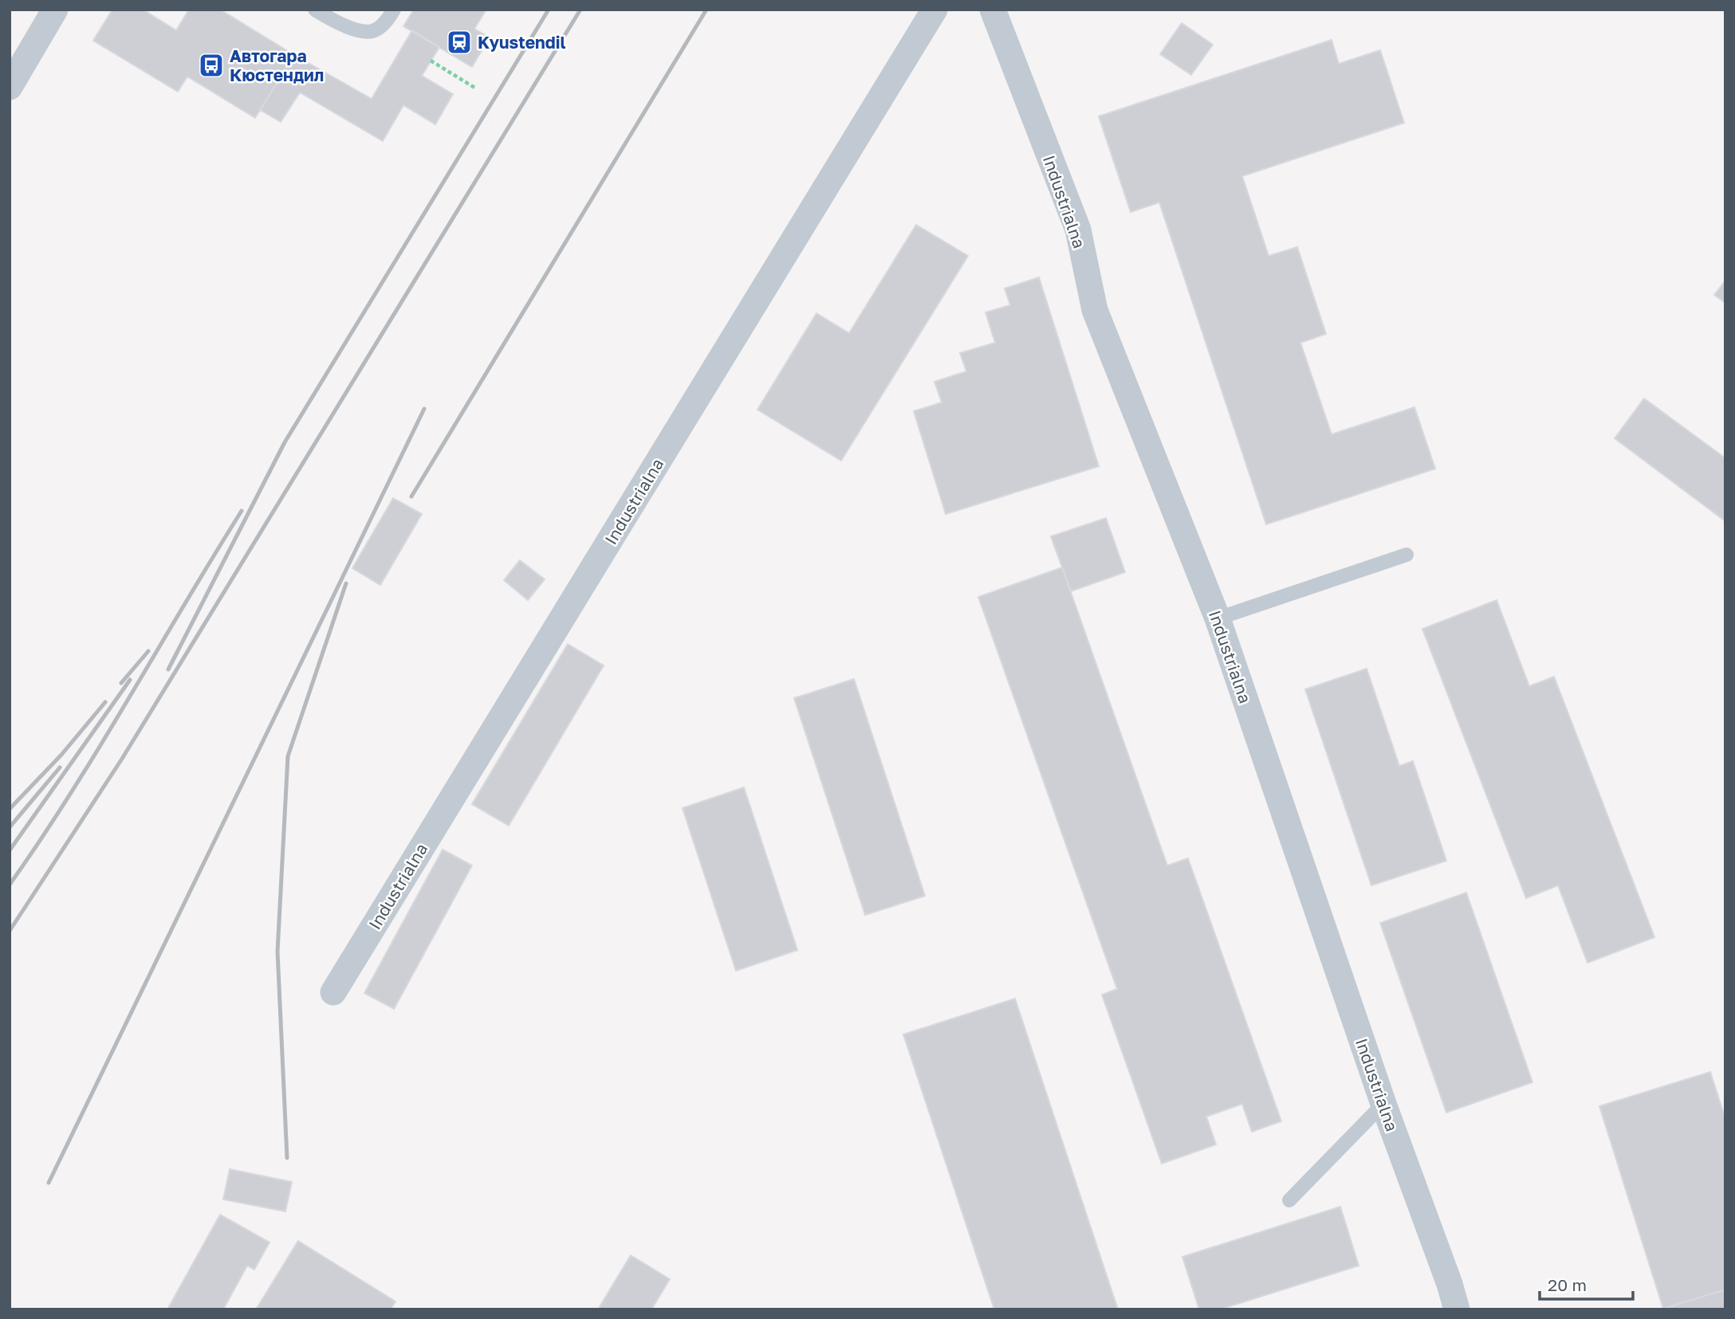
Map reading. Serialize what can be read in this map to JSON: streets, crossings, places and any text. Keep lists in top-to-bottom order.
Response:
{
  "streets": {
    "street": ["Industrialna"]
  },
  "places": {
    "station": ["Kyustendil"],
    "bus stop": ["Автогара Кюстендил"]
  },
  "scale_bar": "20 m"
}
